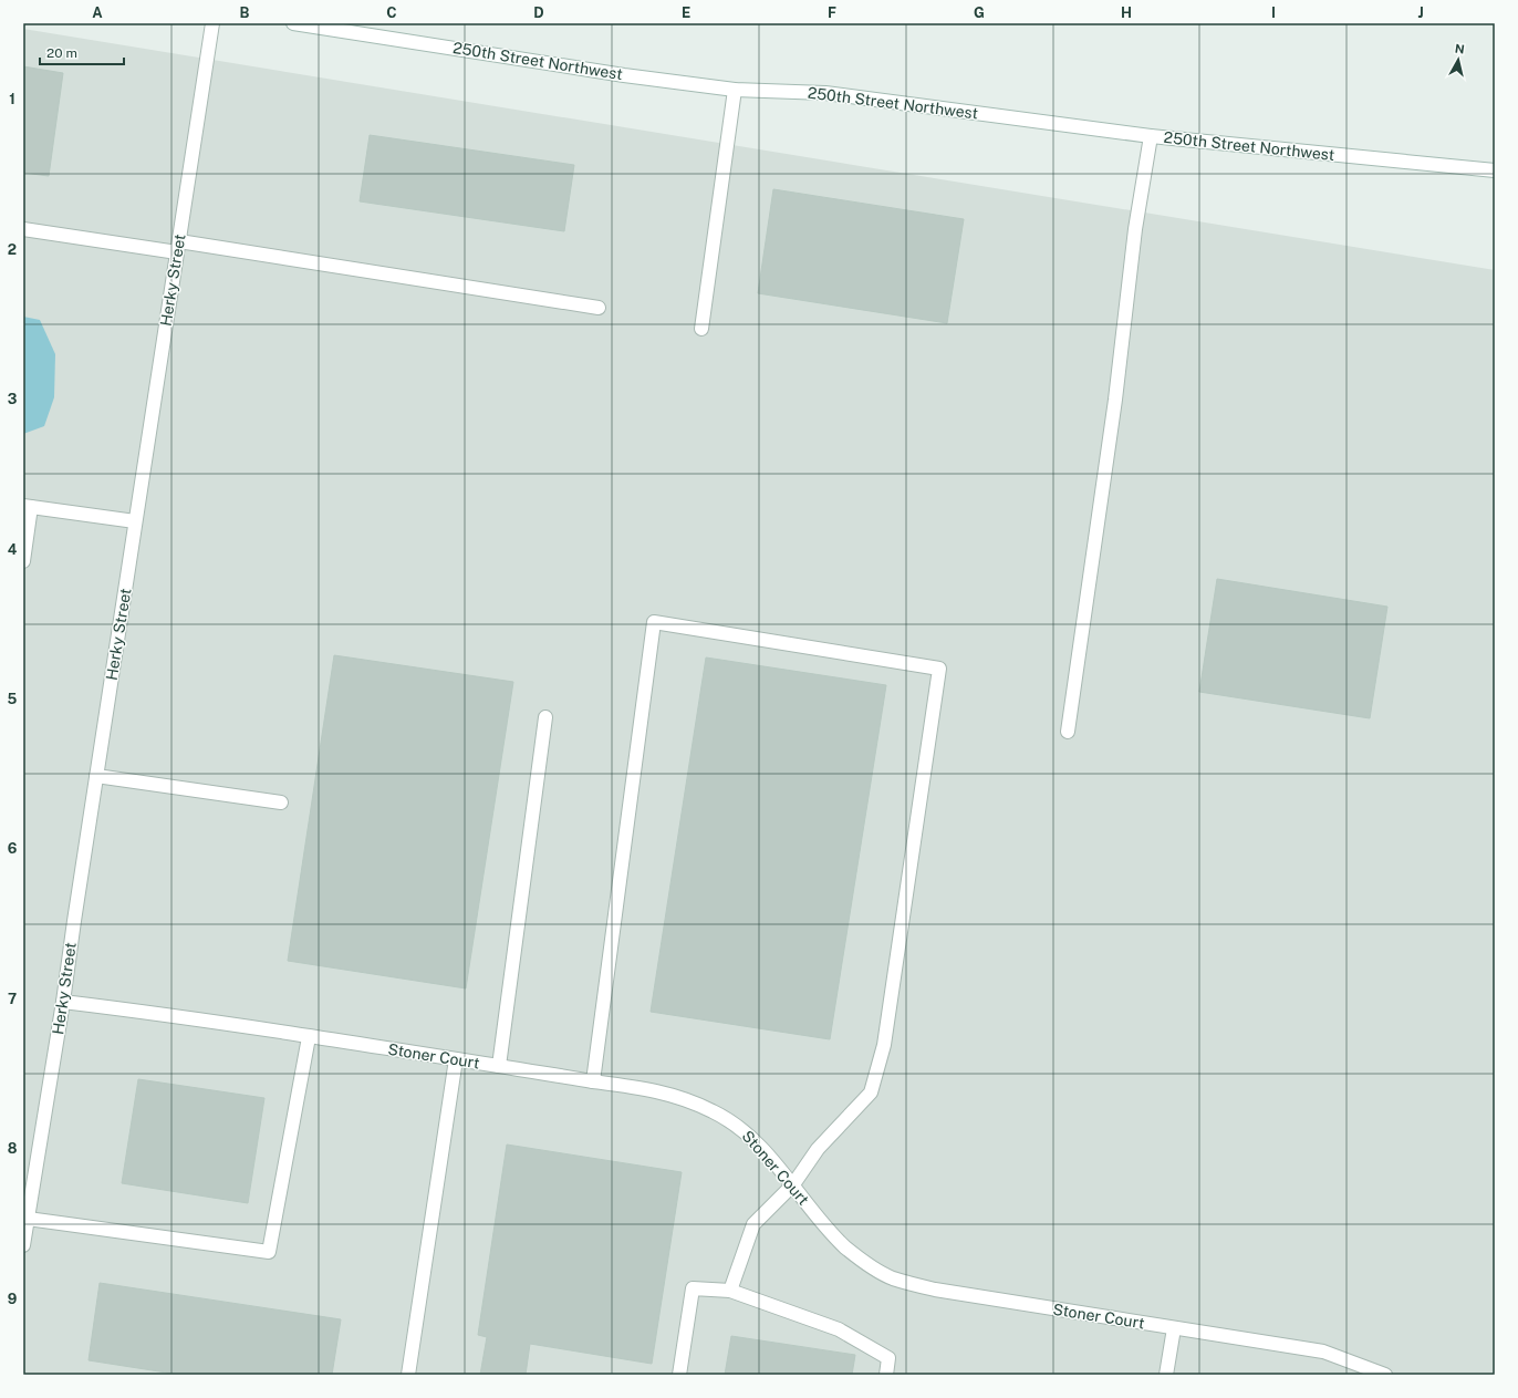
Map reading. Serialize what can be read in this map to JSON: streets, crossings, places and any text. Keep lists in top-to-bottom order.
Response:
{
  "streets": {
    "street": ["250th Street Northwest", "Herky Street", "Stoner Court"]
  },
  "crossings": [
    ["Herky Street", "Stoner Court"]
  ],
  "scale_bar": "20 m",
  "north": "top",
  "grid": {
    "columns": [
      "A",
      "B",
      "C",
      "D",
      "E",
      "F",
      "G",
      "H",
      "I",
      "J"
    ],
    "rows": [
      "1",
      "2",
      "3",
      "4",
      "5",
      "6",
      "7",
      "8",
      "9"
    ]
  }
}
